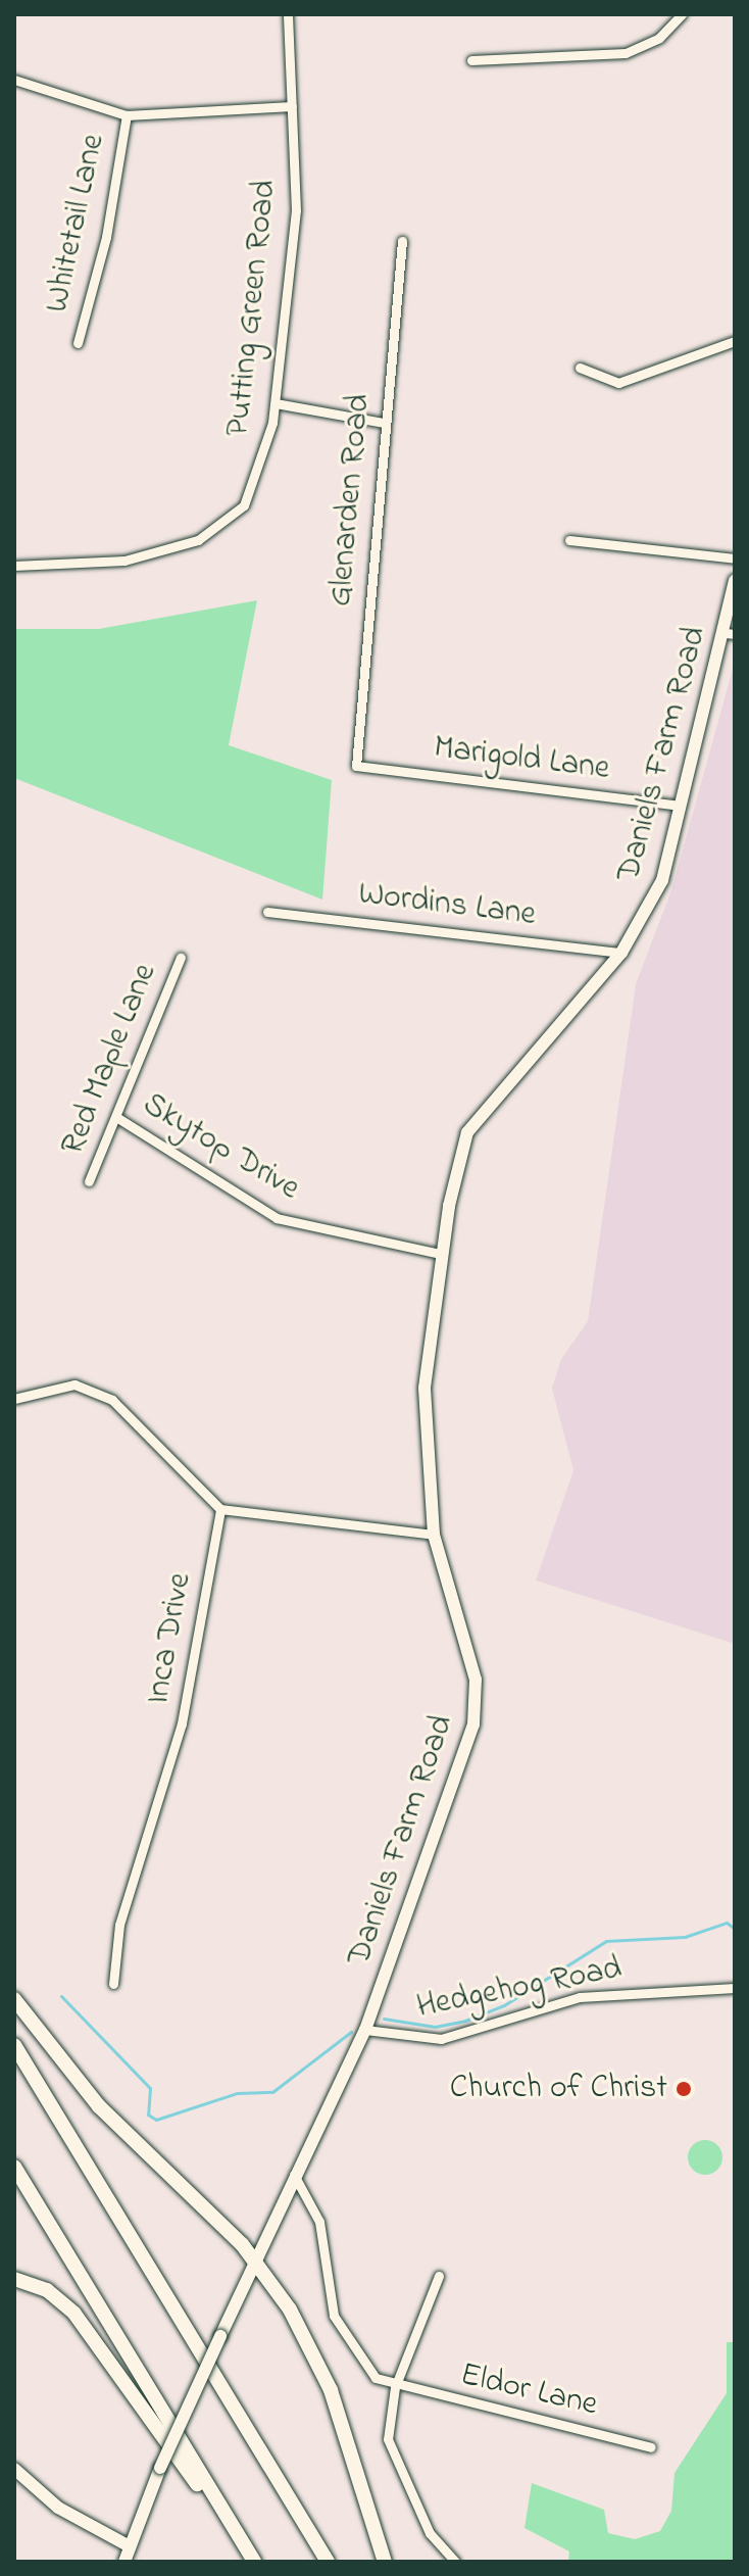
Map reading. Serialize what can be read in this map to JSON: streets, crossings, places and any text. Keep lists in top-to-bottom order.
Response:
{
  "streets": {
    "main road": ["Daniels Farm Road"],
    "street": [
      "Whitetail Lane",
      "Putting Green Road",
      "Glenarden Road",
      "Marigold Lane",
      "Wordins Lane",
      "Red Maple Lane",
      "Skytop Drive",
      "Inca Drive",
      "Hedgehog Road",
      "Eldor Lane"
    ]
  },
  "crossings": [
    ["Glenarden Road", "Marigold Lane"],
    ["Daniels Farm Road", "Marigold Lane"],
    ["Daniels Farm Road", "Wordins Lane"],
    ["Daniels Farm Road", "Skytop Drive"],
    ["Daniels Farm Road", "Hedgehog Road"],
    ["Red Maple Lane", "Skytop Drive"]
  ],
  "places": ["Church of Christ"]
}
